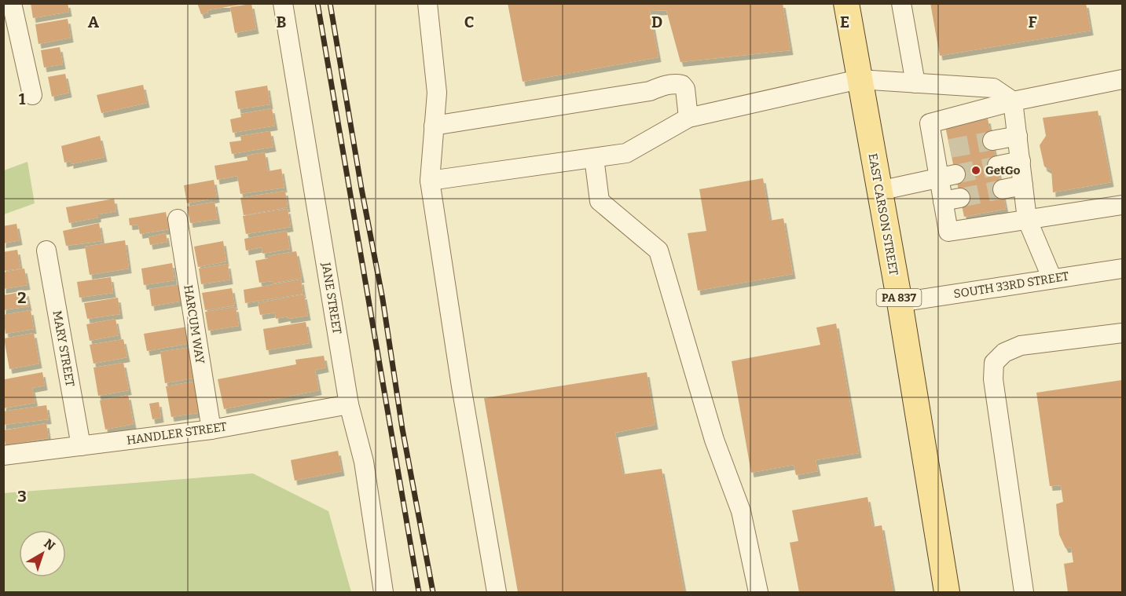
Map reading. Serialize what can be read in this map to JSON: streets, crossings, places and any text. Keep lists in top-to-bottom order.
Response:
{
  "streets": {
    "main road": ["EAST CARSON STREET", "PA 837"],
    "street": [
      "SOUTH 33RD STREET",
      "JANE STREET",
      "HARCUM WAY",
      "MARY STREET",
      "HANDLER STREET"
    ]
  },
  "crossings": [
    ["EAST CARSON STREET", "SOUTH 33RD STREET"],
    ["JANE STREET", "HANDLER STREET"],
    ["HARCUM WAY", "HANDLER STREET"],
    ["MARY STREET", "HANDLER STREET"]
  ],
  "places": ["GetGo"],
  "north": "top right",
  "grid": {
    "columns": [
      "A",
      "B",
      "C",
      "D",
      "E",
      "F"
    ],
    "rows": ["1", "2", "3"]
  }
}
